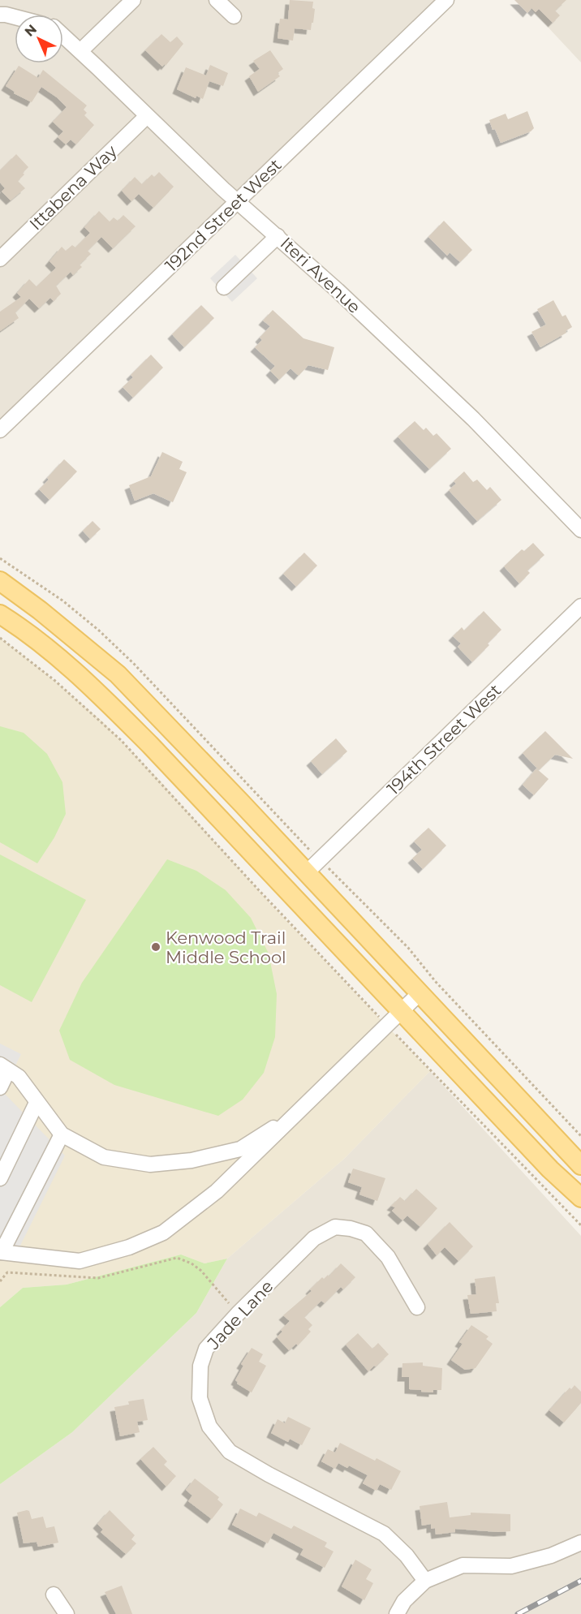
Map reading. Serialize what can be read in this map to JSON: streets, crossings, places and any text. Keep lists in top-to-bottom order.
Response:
{
  "streets": {
    "street": [
      "Ittabena Way",
      "192nd Street West",
      "Iteri Avenue",
      "194th Street West",
      "Jade Lane"
    ]
  },
  "crossings": [
    ["Ittabena Way", "Iteri Avenue"],
    ["192nd Street West", "Iteri Avenue"]
  ],
  "places": ["Kenwood Trail Middle School"],
  "north": "top left"
}
